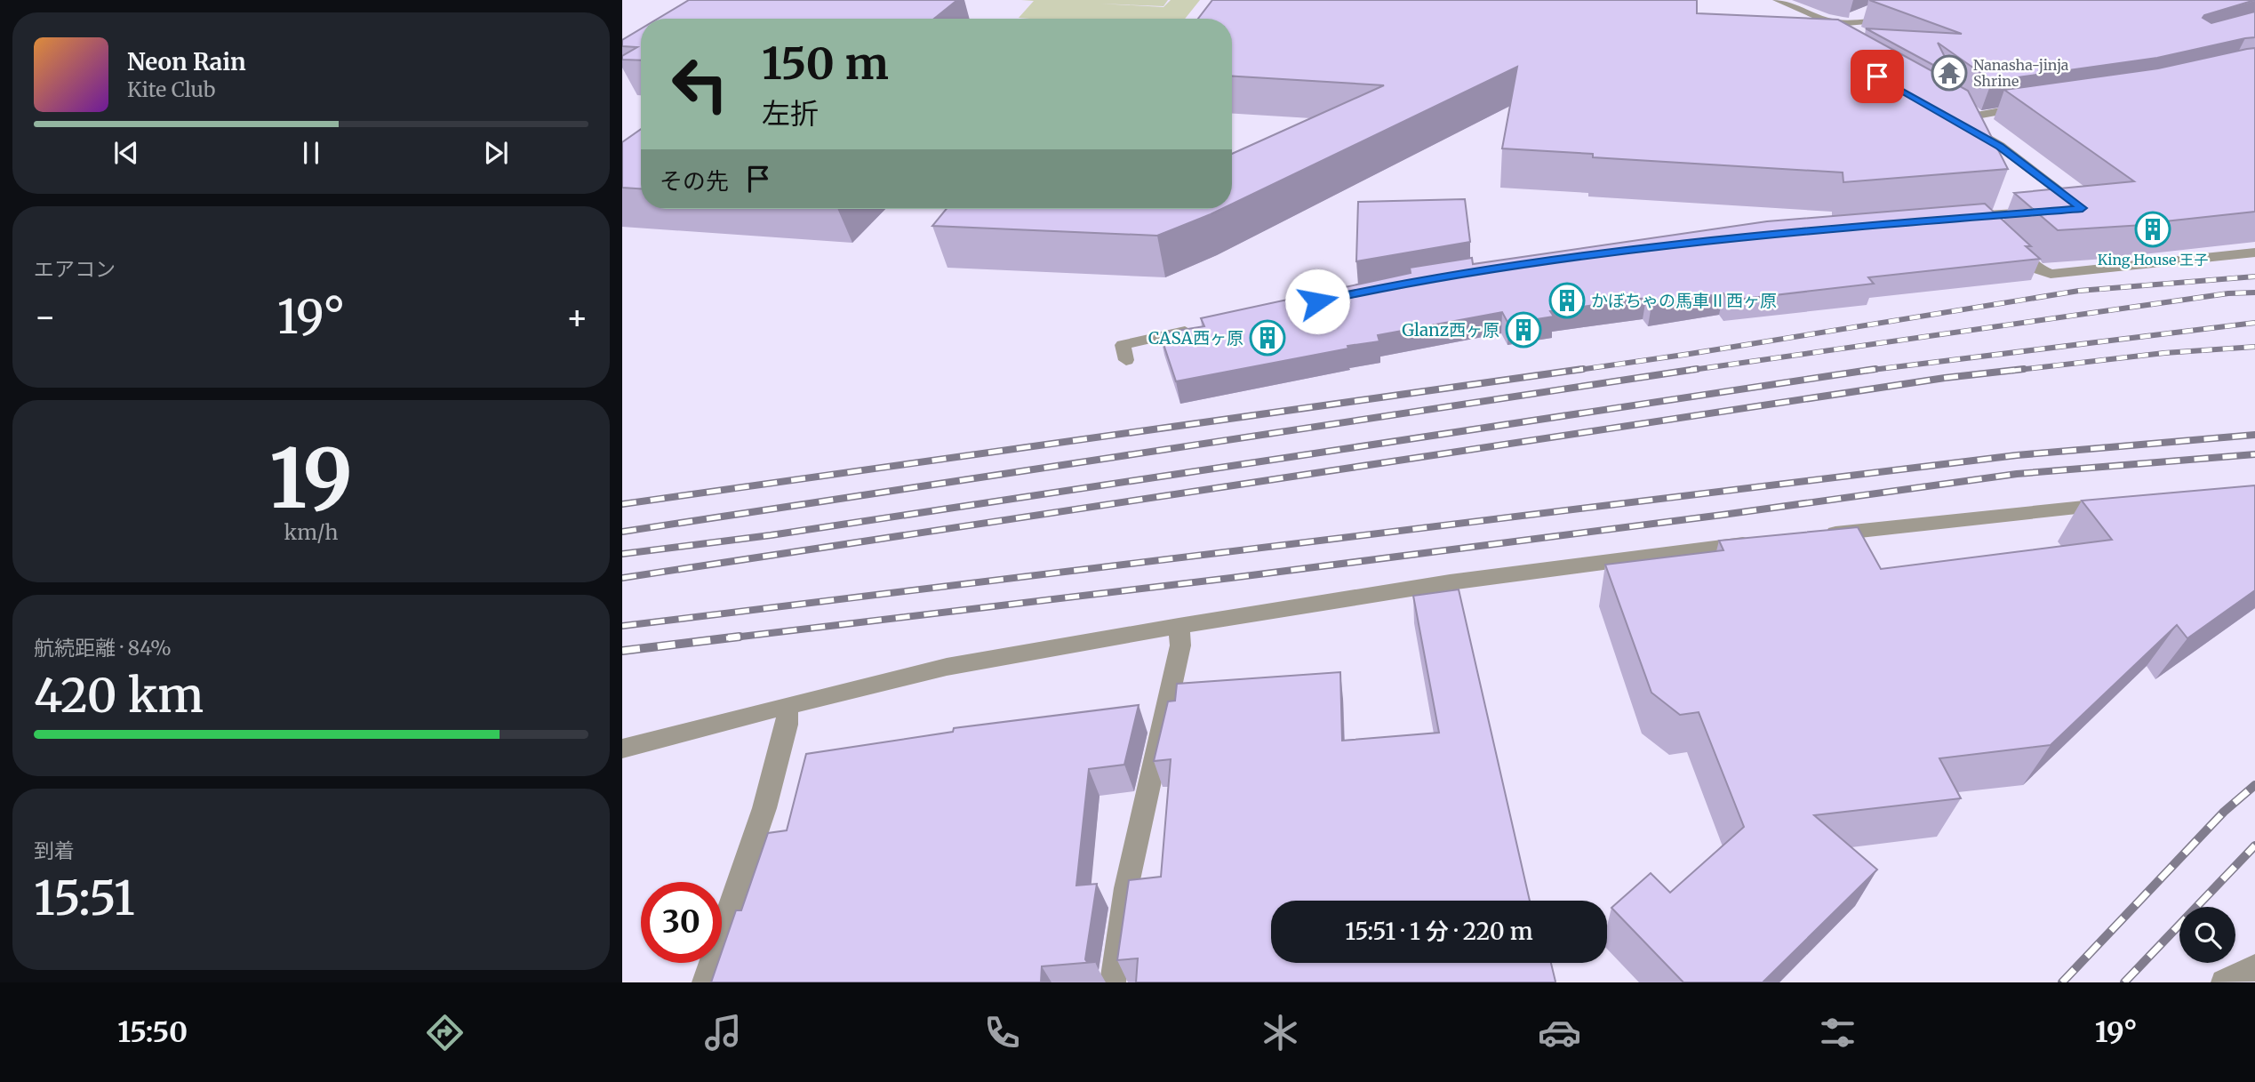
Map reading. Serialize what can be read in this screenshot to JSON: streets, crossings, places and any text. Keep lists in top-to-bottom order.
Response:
{
  "places": {
    "temple": ["Nanasha-jinja Shrine"],
    "building": [
      "King House 王子",
      "かぼちゃの馬車Ⅱ西ヶ原",
      "Glanz西ヶ原",
      "CASA西ヶ原"
    ]
  },
  "page": {
    "turn": ["150 m", "左折"],
    "song": ["Neon Rain", "Kite Club"],
    "then": "その先",
    "tile": [
      "エアコン",
      ["19", "km/h"],
      ["航続距離 · 84%", "420 km"],
      ["到着", "15:51"]
    ],
    "heat": ["−", "19°", "+"],
    "limit": "30",
    "trip": "15:51 · 1 分 · 220 m",
    "tabs": ["15:50", "19°"]
  }
}
